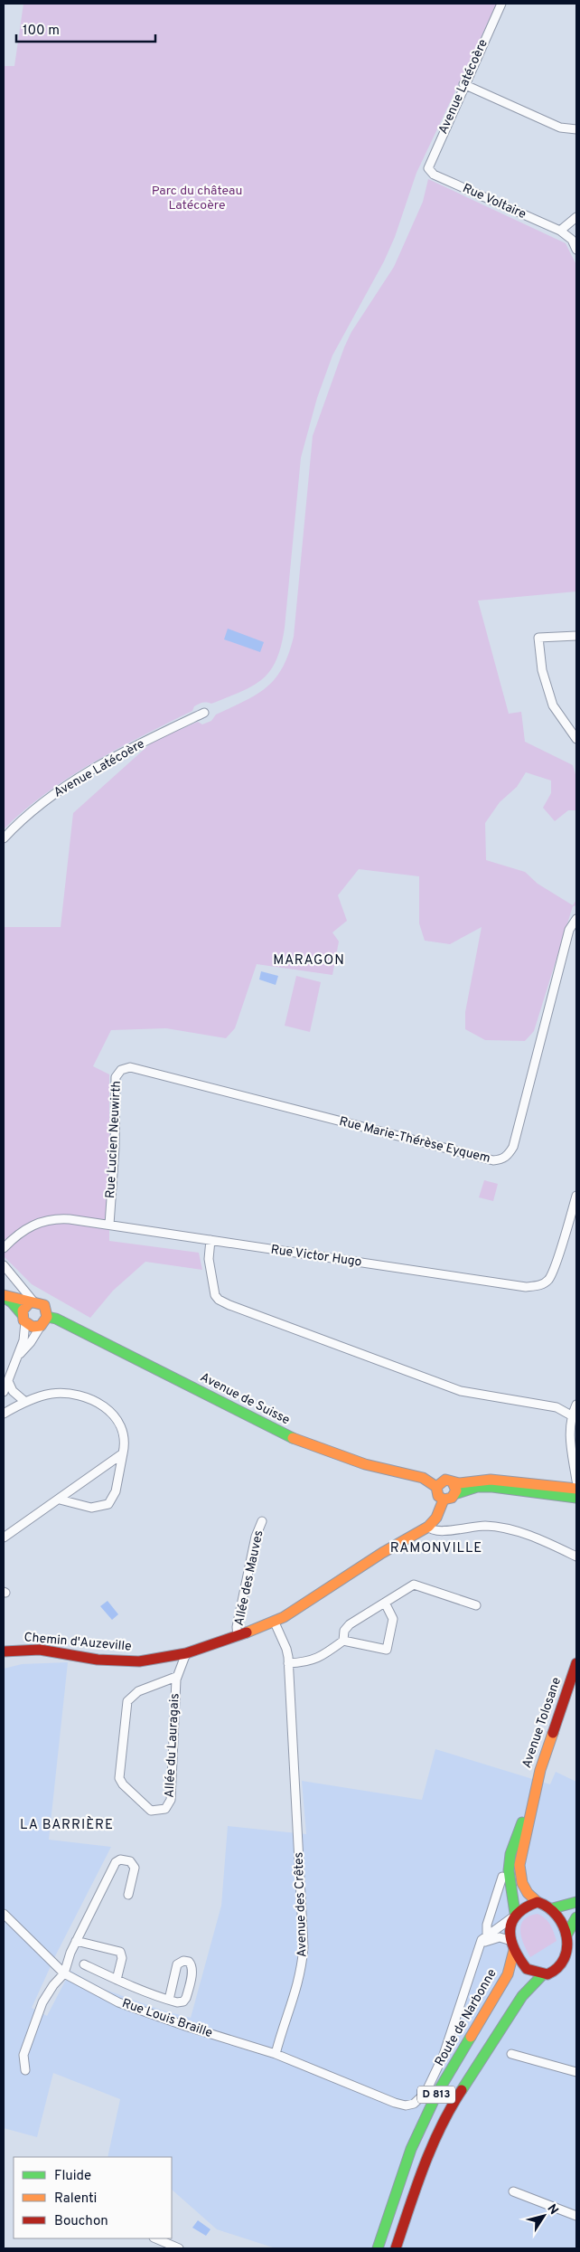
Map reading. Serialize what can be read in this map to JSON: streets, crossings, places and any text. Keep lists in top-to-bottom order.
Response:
{
  "streets": {
    "street": [
      "Avenue Latécoère",
      "Rue Voltaire",
      "Rue Lucien Neuwirth",
      "Rue Marie-Thérèse Eyquem",
      "Rue Victor Hugo",
      "Avenue de Suisse",
      "Allée des Mauves",
      "Chemin d'Auzeville",
      "Avenue Tolosane",
      "Allée du Lauragais",
      "Avenue des Crêtes",
      "Route de Narbonne",
      "Rue Louis Braille",
      "D 813"
    ]
  },
  "crossings": [
    ["Avenue Latécoère", "Rue Voltaire"],
    ["Rue Lucien Neuwirth", "Rue Marie-Thérèse Eyquem"],
    ["Rue Lucien Neuwirth", "Rue Victor Hugo"],
    ["Avenue de Suisse", "Chemin d'Auzeville"],
    ["Allée des Mauves", "Chemin d'Auzeville"],
    ["Chemin d'Auzeville", "Allée du Lauragais"],
    ["Chemin d'Auzeville", "Avenue des Crêtes"],
    ["Avenue Tolosane", "Route de Narbonne"],
    ["Avenue Tolosane", "D 813"],
    ["Avenue des Crêtes", "Rue Louis Braille"],
    ["Route de Narbonne", "D 813"]
  ],
  "districts": ["MARAGON", "RAMONVILLE", "LA BARRIÈRE"],
  "parks": ["Parc du château Latécoère"],
  "legend": ["Fluide", "Ralenti", "Bouchon"],
  "scale_bar": "100 m",
  "north": "top right"
}
